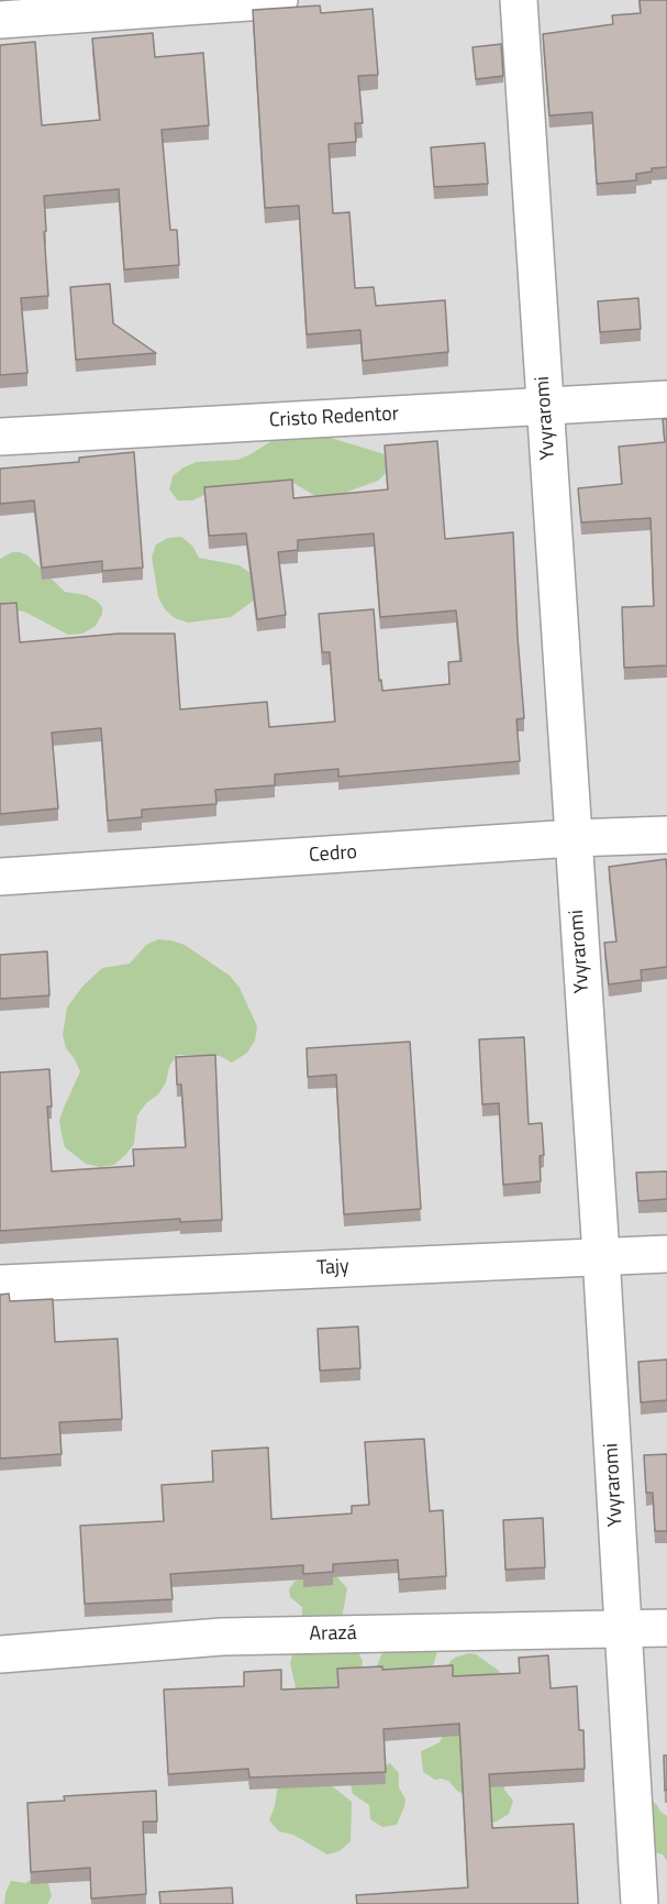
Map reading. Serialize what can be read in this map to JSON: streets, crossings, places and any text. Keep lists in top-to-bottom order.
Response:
{
  "streets": {
    "street": [
      "Cristo Redentor",
      "Yvyraromi",
      "Cedro",
      "Tajy",
      "Arazá"
    ]
  },
  "crossings": [
    ["Cristo Redentor", "Yvyraromi"],
    ["Yvyraromi", "Cedro"],
    ["Yvyraromi", "Tajy"],
    ["Yvyraromi", "Arazá"]
  ]
}
